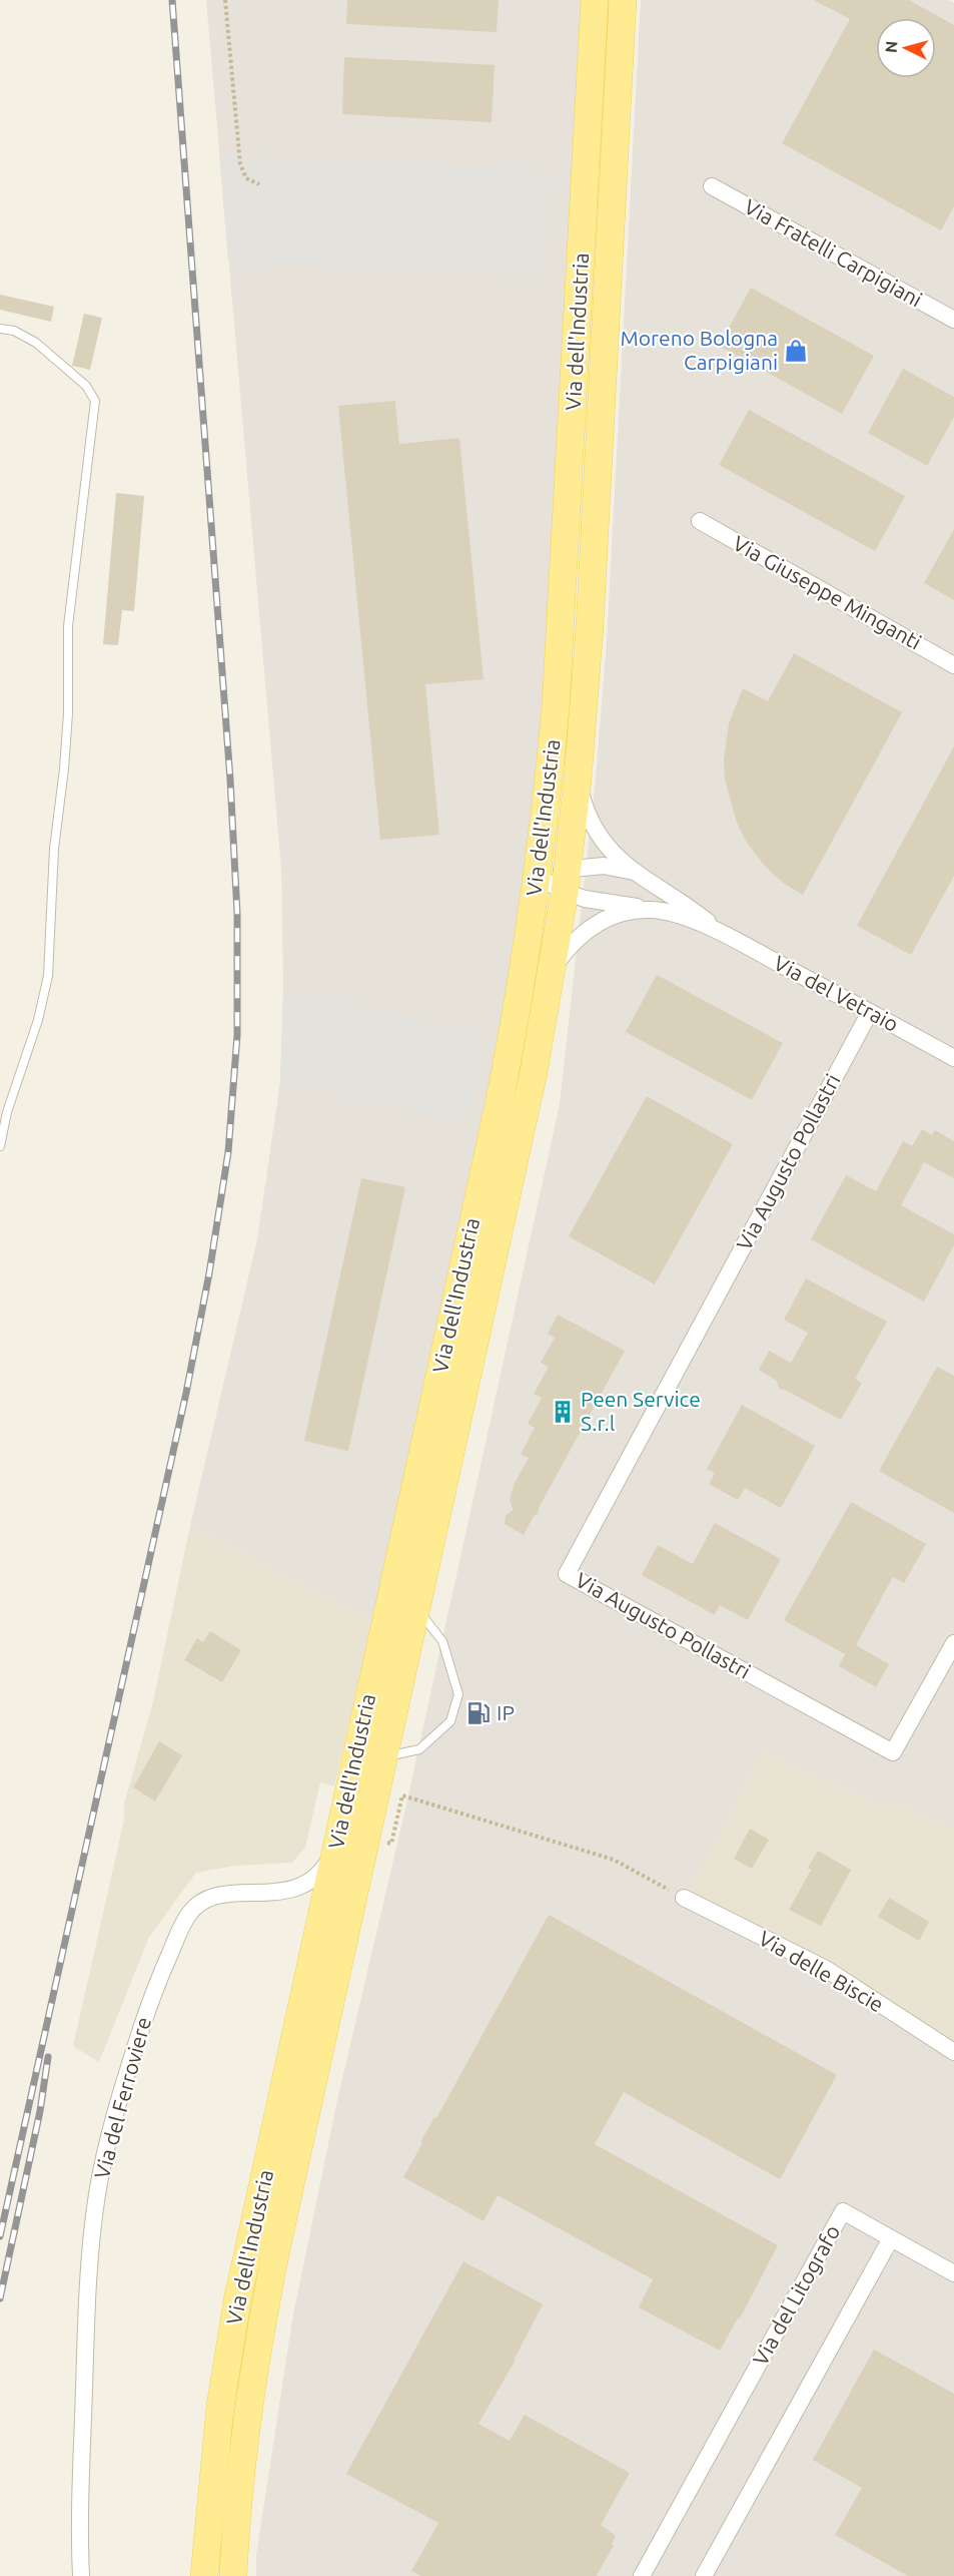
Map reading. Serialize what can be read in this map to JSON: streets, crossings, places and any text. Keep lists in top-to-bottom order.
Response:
{
  "streets": {
    "main road": ["Via dell'Industria"],
    "street": [
      "Via Fratelli Carpigiani",
      "Via Giuseppe Minganti",
      "Via del Vetraio",
      "Via Augusto Pollastri",
      "Via delle Biscie",
      "Via del Ferroviere",
      "Via del Litografo"
    ]
  },
  "crossings": [
    ["Via dell'Industria", "Via del Vetraio"],
    ["Via dell'Industria", "Via del Ferroviere"],
    ["Via del Vetraio", "Via Augusto Pollastri"]
  ],
  "places": {
    "shop": ["Moreno Bologna Carpigiani"],
    "building": ["Peen Service S.r.l"],
    "fuel station": ["IP"]
  },
  "north": "left"
}
